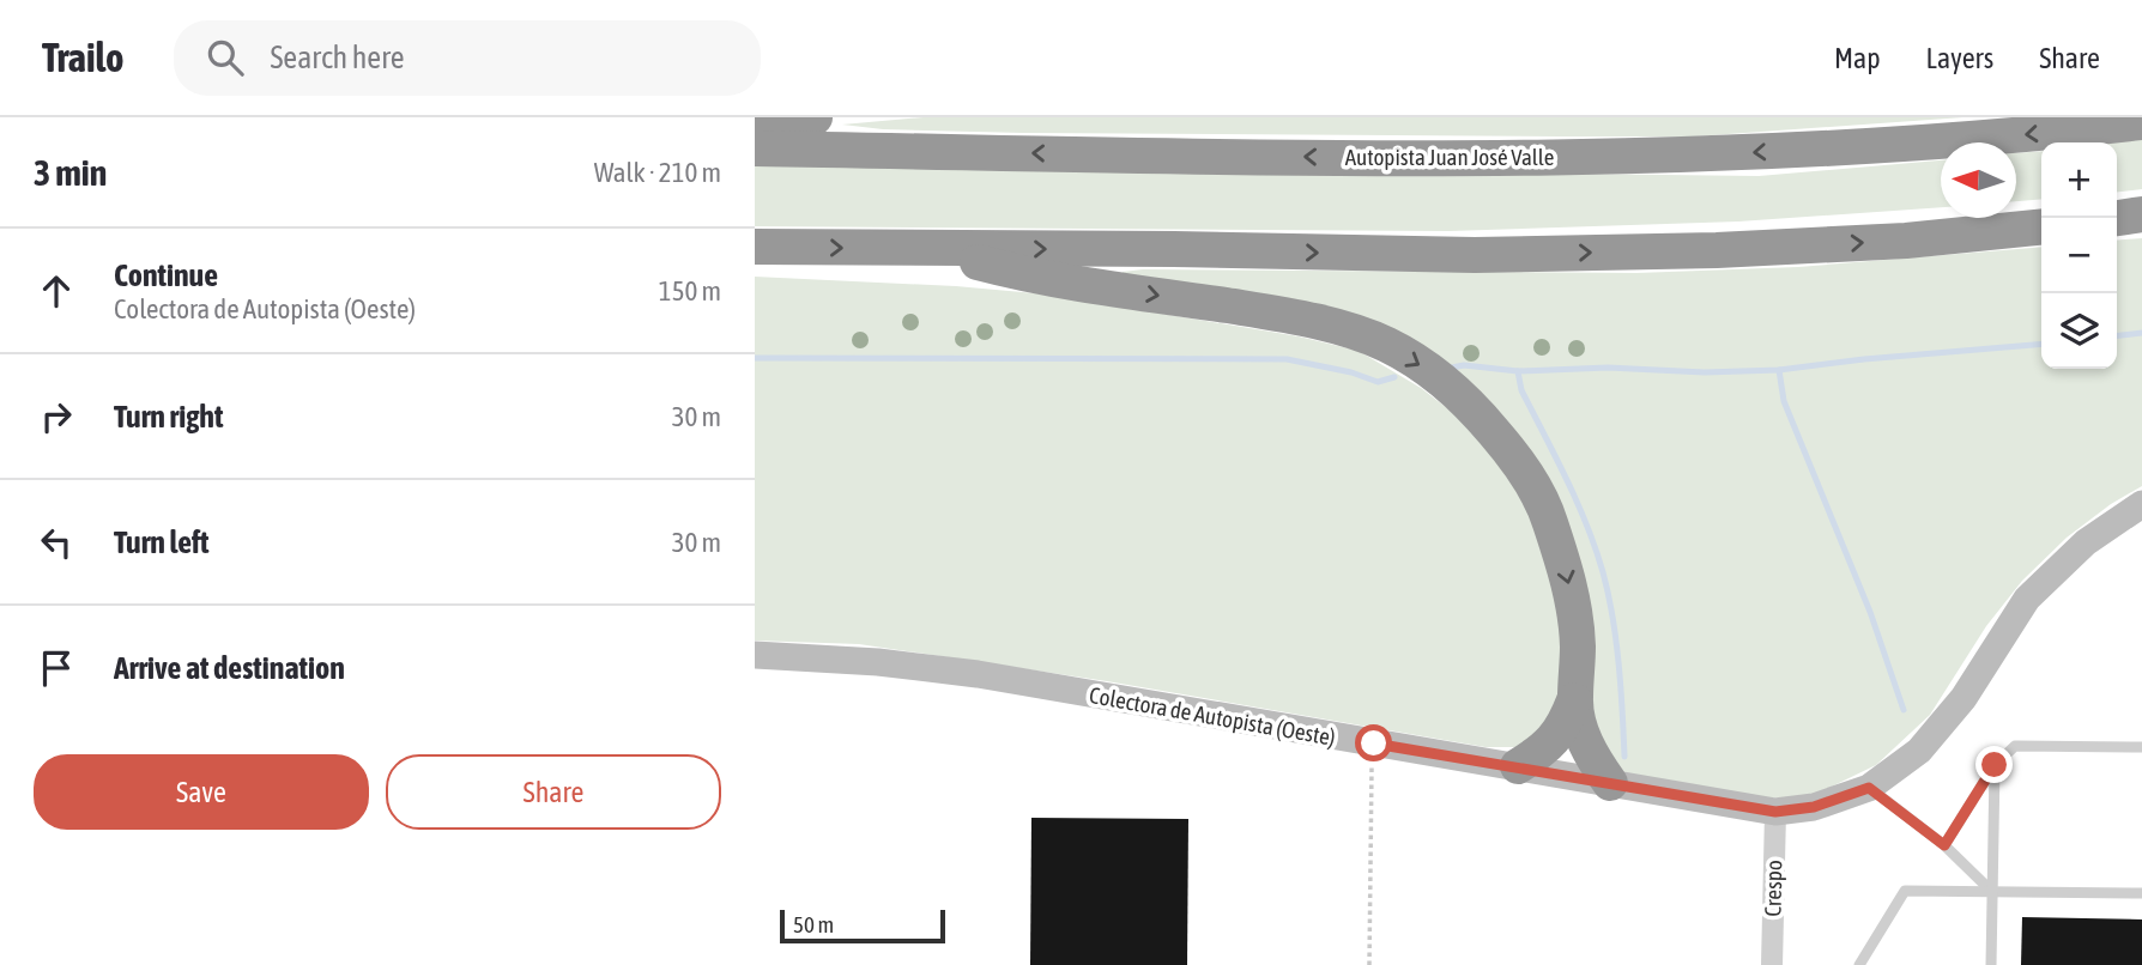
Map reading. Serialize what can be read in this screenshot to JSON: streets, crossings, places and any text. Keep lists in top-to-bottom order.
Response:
{
  "streets": {
    "highway": ["Autopista Juan José Valle"],
    "main road": ["Colectora de Autopista (Oeste)"],
    "street": ["Crespo"]
  },
  "crossings": [
    ["Colectora de Autopista (Oeste)", "Crespo"]
  ],
  "scale_bar": "50 m",
  "north": "left",
  "page": {
    "header": "Trailo",
    "search": "Search here",
    "nav": ["Map", "Layers", "Share"],
    "heading": ["3 min", "Walk · 210 m"],
    "map_buttons": ["+", "−"],
    "list": [
      ["Continue", "Colectora de Autopista (Oeste)", "150 m"],
      ["Turn right", "30 m"],
      ["Turn left", "30 m"],
      "Arrive at destination"
    ],
    "buttons": ["Save", "Share"],
    "scale": "50 m"
  }
}
